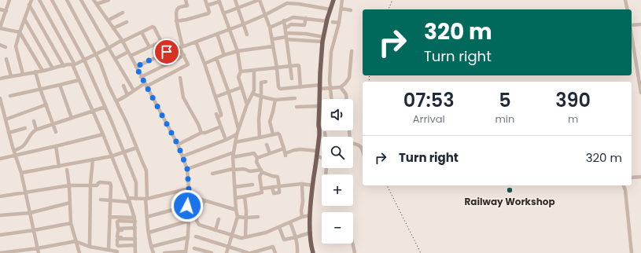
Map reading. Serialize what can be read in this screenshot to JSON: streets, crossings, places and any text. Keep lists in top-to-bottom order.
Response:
{
  "places": ["Railway Workshop"],
  "page": {
    "turn": ["320 m", "Turn right"],
    "eta": [
      "07:53",
      "Arrival",
      "5",
      "min",
      "390",
      "m"
    ],
    "map_buttons": ["+", "−"],
    "list": [
      {
        "name": "Turn right",
        "value": "320 m"
      }
    ]
  }
}
